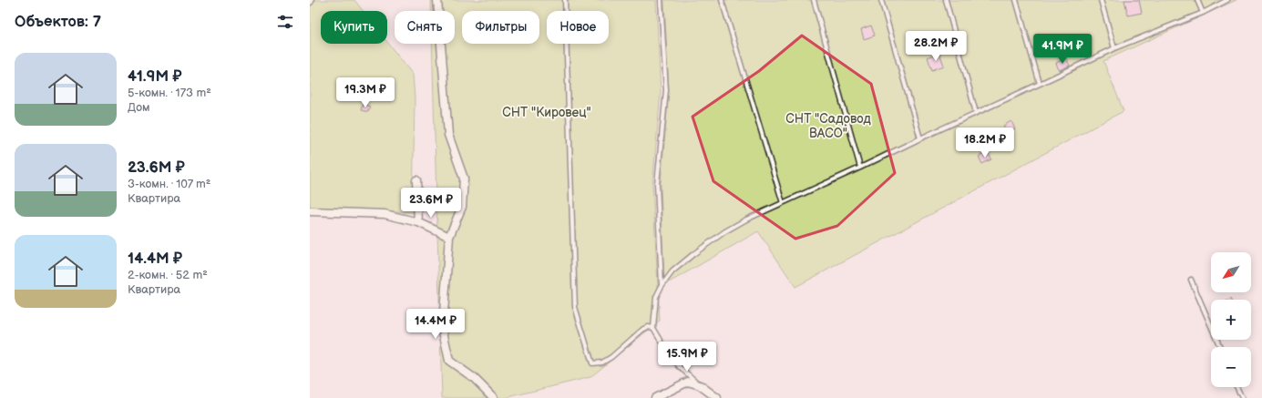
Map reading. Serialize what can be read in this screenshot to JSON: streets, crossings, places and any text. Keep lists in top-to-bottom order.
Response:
{
  "parks": ["СНТ \"Кировец\"", "СНТ \"Садовод ВАСО\""],
  "north": "bottom left",
  "page": {
    "heading": "Объектов: 7",
    "chip": [
      "Купить",
      "Снять",
      "Фильтры",
      "Новое"
    ],
    "price": [
      "28.2M ₽",
      "41.9M ₽",
      "19.3M ₽",
      "18.2M ₽",
      "23.6M ₽",
      "14.4M ₽",
      "15.9M ₽"
    ],
    "list": [
      {
        "name": "41.9M ₽",
        "note": "5-комн. · 173 m² · Дом"
      },
      {
        "name": "23.6M ₽",
        "note": "3-комн. · 107 m² · Квартира"
      },
      {
        "name": "14.4M ₽",
        "note": "2-комн. · 52 m² · Квартира"
      }
    ],
    "map_buttons": ["+", "−"]
  }
}
